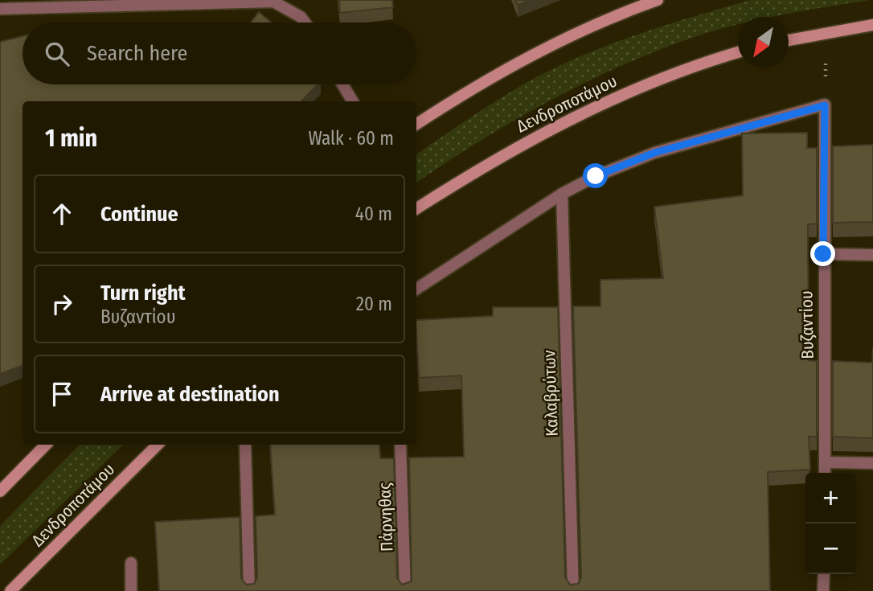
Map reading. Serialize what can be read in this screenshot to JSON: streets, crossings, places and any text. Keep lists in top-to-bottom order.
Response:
{
  "streets": {
    "main road": ["Δενδροποτάμου"],
    "street": ["Βυζαντίου", "Καλαβρύτων", "Πάρνηθας"]
  },
  "north": "bottom left",
  "page": {
    "search": "Search here",
    "heading": ["1 min", "Walk · 60 m"],
    "list": [
      ["Continue", "40 m"],
      ["Turn right", "Βυζαντίου", "20 m"],
      "Arrive at destination"
    ],
    "map_buttons": ["+", "−"]
  }
}
